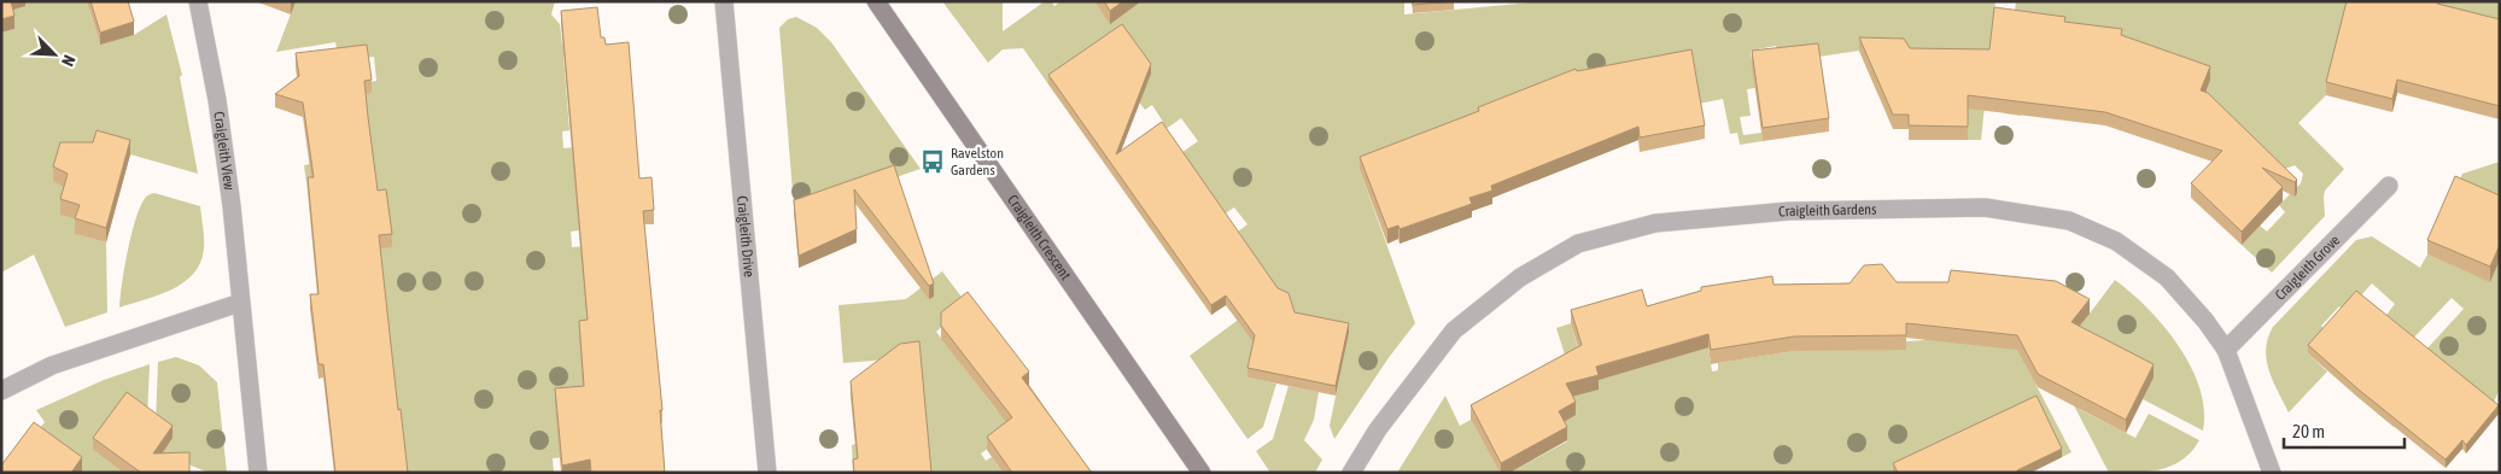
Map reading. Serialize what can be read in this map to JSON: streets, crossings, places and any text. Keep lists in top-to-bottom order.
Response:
{
  "streets": {
    "street": [
      "Craigleith View",
      "Craigleith Gardens",
      "Craigleith Crescent",
      "Craigleith Drive",
      "Craigleith Grove"
    ]
  },
  "crossings": [
    ["Craigleith Gardens", "Craigleith Grove"]
  ],
  "places": {
    "bus stop": ["Ravelston Gardens"]
  },
  "scale_bar": "20 m",
  "north": "bottom right"
}
